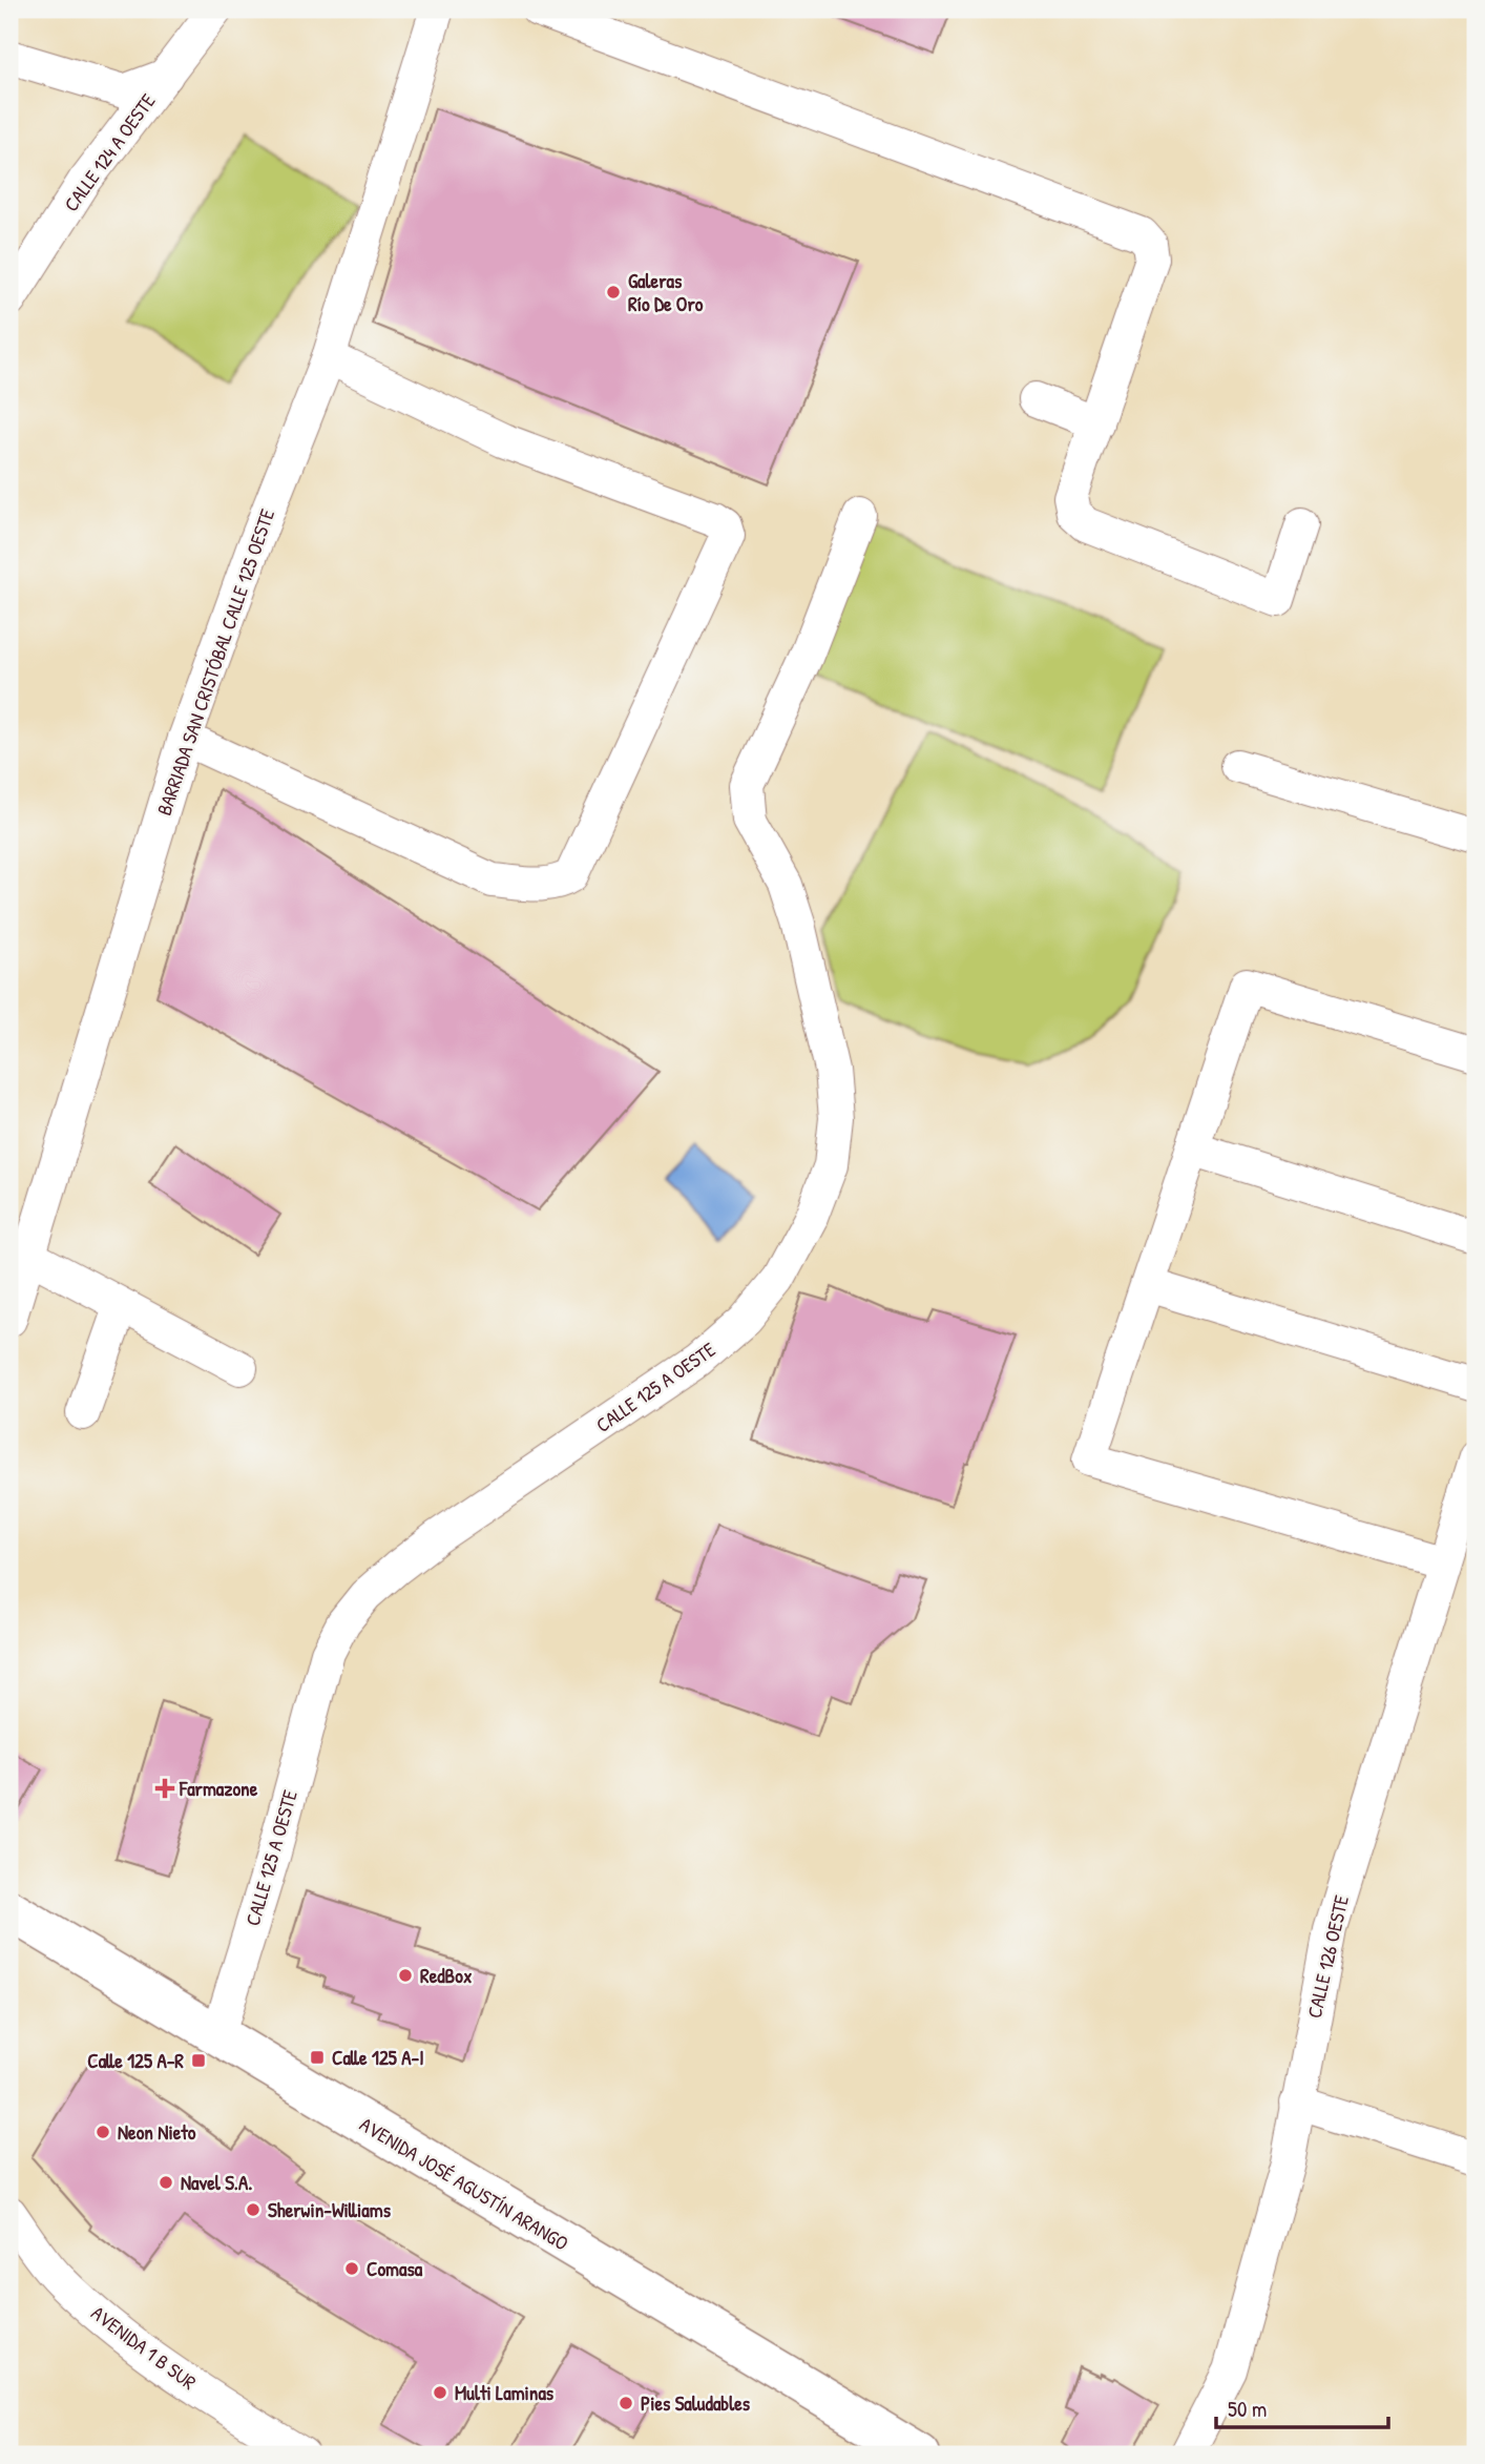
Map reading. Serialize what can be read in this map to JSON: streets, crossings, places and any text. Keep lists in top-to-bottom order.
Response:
{
  "streets": {
    "main road": ["AVENIDA JOSÉ AGUSTÍN ARANGO"],
    "street": [
      "CALLE 124 A OESTE",
      "BARRIADA SAN CRISTÓBAL CALLE 125 OESTE",
      "CALLE 125 A OESTE",
      "CALLE 126 OESTE",
      "AVENIDA 1 B SUR"
    ]
  },
  "crossings": [
    ["CALLE 125 A OESTE", "AVENIDA JOSÉ AGUSTÍN ARANGO"]
  ],
  "places": {
    "other": [
      "Galeras Río De Oro",
      "RedBox",
      "Neon Nieto",
      "Navel S.A.",
      "Sherwin-Williams",
      "Comasa",
      "Multi Laminas",
      "Pies Saludables"
    ],
    "health": ["Farmazone"],
    "transit": ["Calle 125 A-I", "Calle 125 A-R"]
  },
  "scale_bar": "50 m"
}
